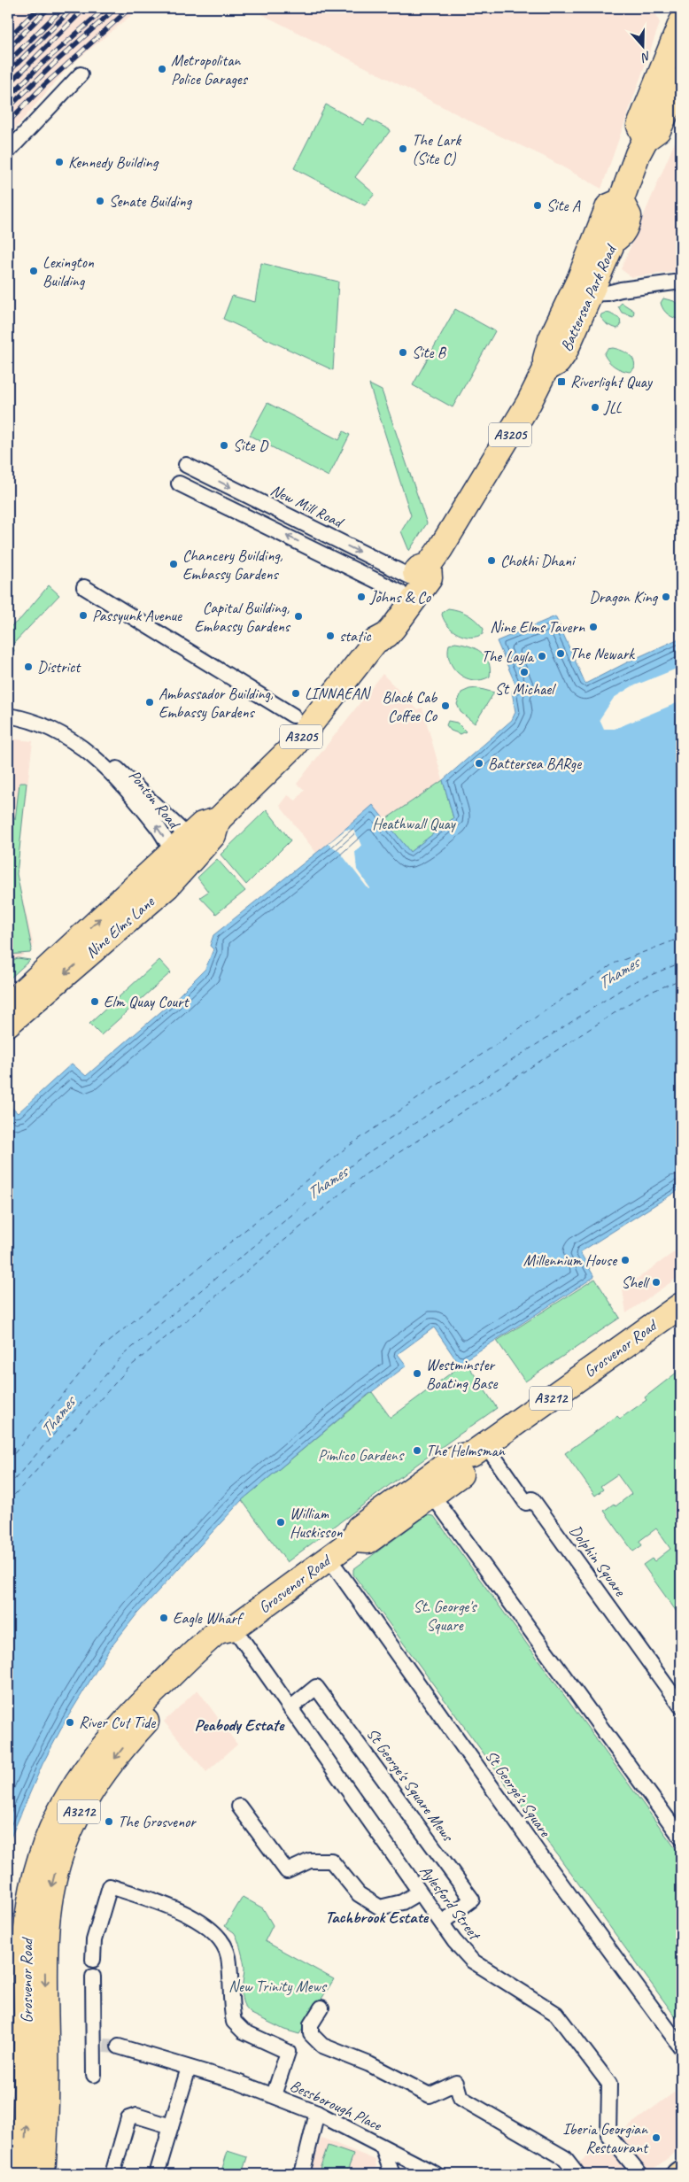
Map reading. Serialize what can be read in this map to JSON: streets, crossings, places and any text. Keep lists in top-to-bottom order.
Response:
{
  "streets": {
    "highway": [
      "Battersea Park Road",
      "A3205",
      "Nine Elms Lane",
      "Grosvenor Road",
      "A3212"
    ],
    "street": [
      "New Mill Road",
      "Ponton Road",
      "Dolphin Square",
      "St George's Square Mews",
      "St George's Square",
      "Aylesford Street",
      "Bessborough Place"
    ]
  },
  "crossings": [
    ["Battersea Park Road", "Nine Elms Lane"],
    ["New Mill Road", "Nine Elms Lane"],
    ["Ponton Road", "Nine Elms Lane"],
    ["Grosvenor Road", "Dolphin Square"],
    ["Grosvenor Road", "St George's Square"],
    ["Grosvenor Road", "Aylesford Street"],
    ["St George's Square Mews", "Aylesford Street"]
  ],
  "districts": ["Peabody Estate", "Tachbrook Estate"],
  "water": ["Thames"],
  "parks": [
    "Heathwall Quay",
    "Pimlico Gardens",
    "St. George's Square",
    "New Trinity Mews"
  ],
  "places": {
    "other": [
      "Metropolitan Police Garages",
      "The Lark (Site C)",
      "Kennedy Building",
      "Senate Building",
      "Site A",
      "Lexington Building",
      "Site B",
      "JLL",
      "Site D",
      "Chokhi Dhani",
      "Chancery Building, Embassy Gardens",
      "Johns & Co",
      "Dragon King",
      "Passyunk Avenue",
      "Capital Building, Embassy Gardens",
      "Nine Elms Tavern",
      "static",
      "The Newark",
      "The Layla",
      "District",
      "St Michael",
      "LINNAEAN",
      "Ambassador Building, Embassy Gardens",
      "Black Cab Coffee Co",
      "Battersea BARge",
      "Elm Quay Court",
      "Millennium House",
      "Shell",
      "Westminster Boating Base",
      "The Helmsman",
      "William Huskisson",
      "Eagle Wharf",
      "River Cut Tide",
      "The Grosvenor",
      "Iberia Georgian Restaurant"
    ],
    "transit": ["Riverlight Quay"]
  },
  "north": "bottom"
}
